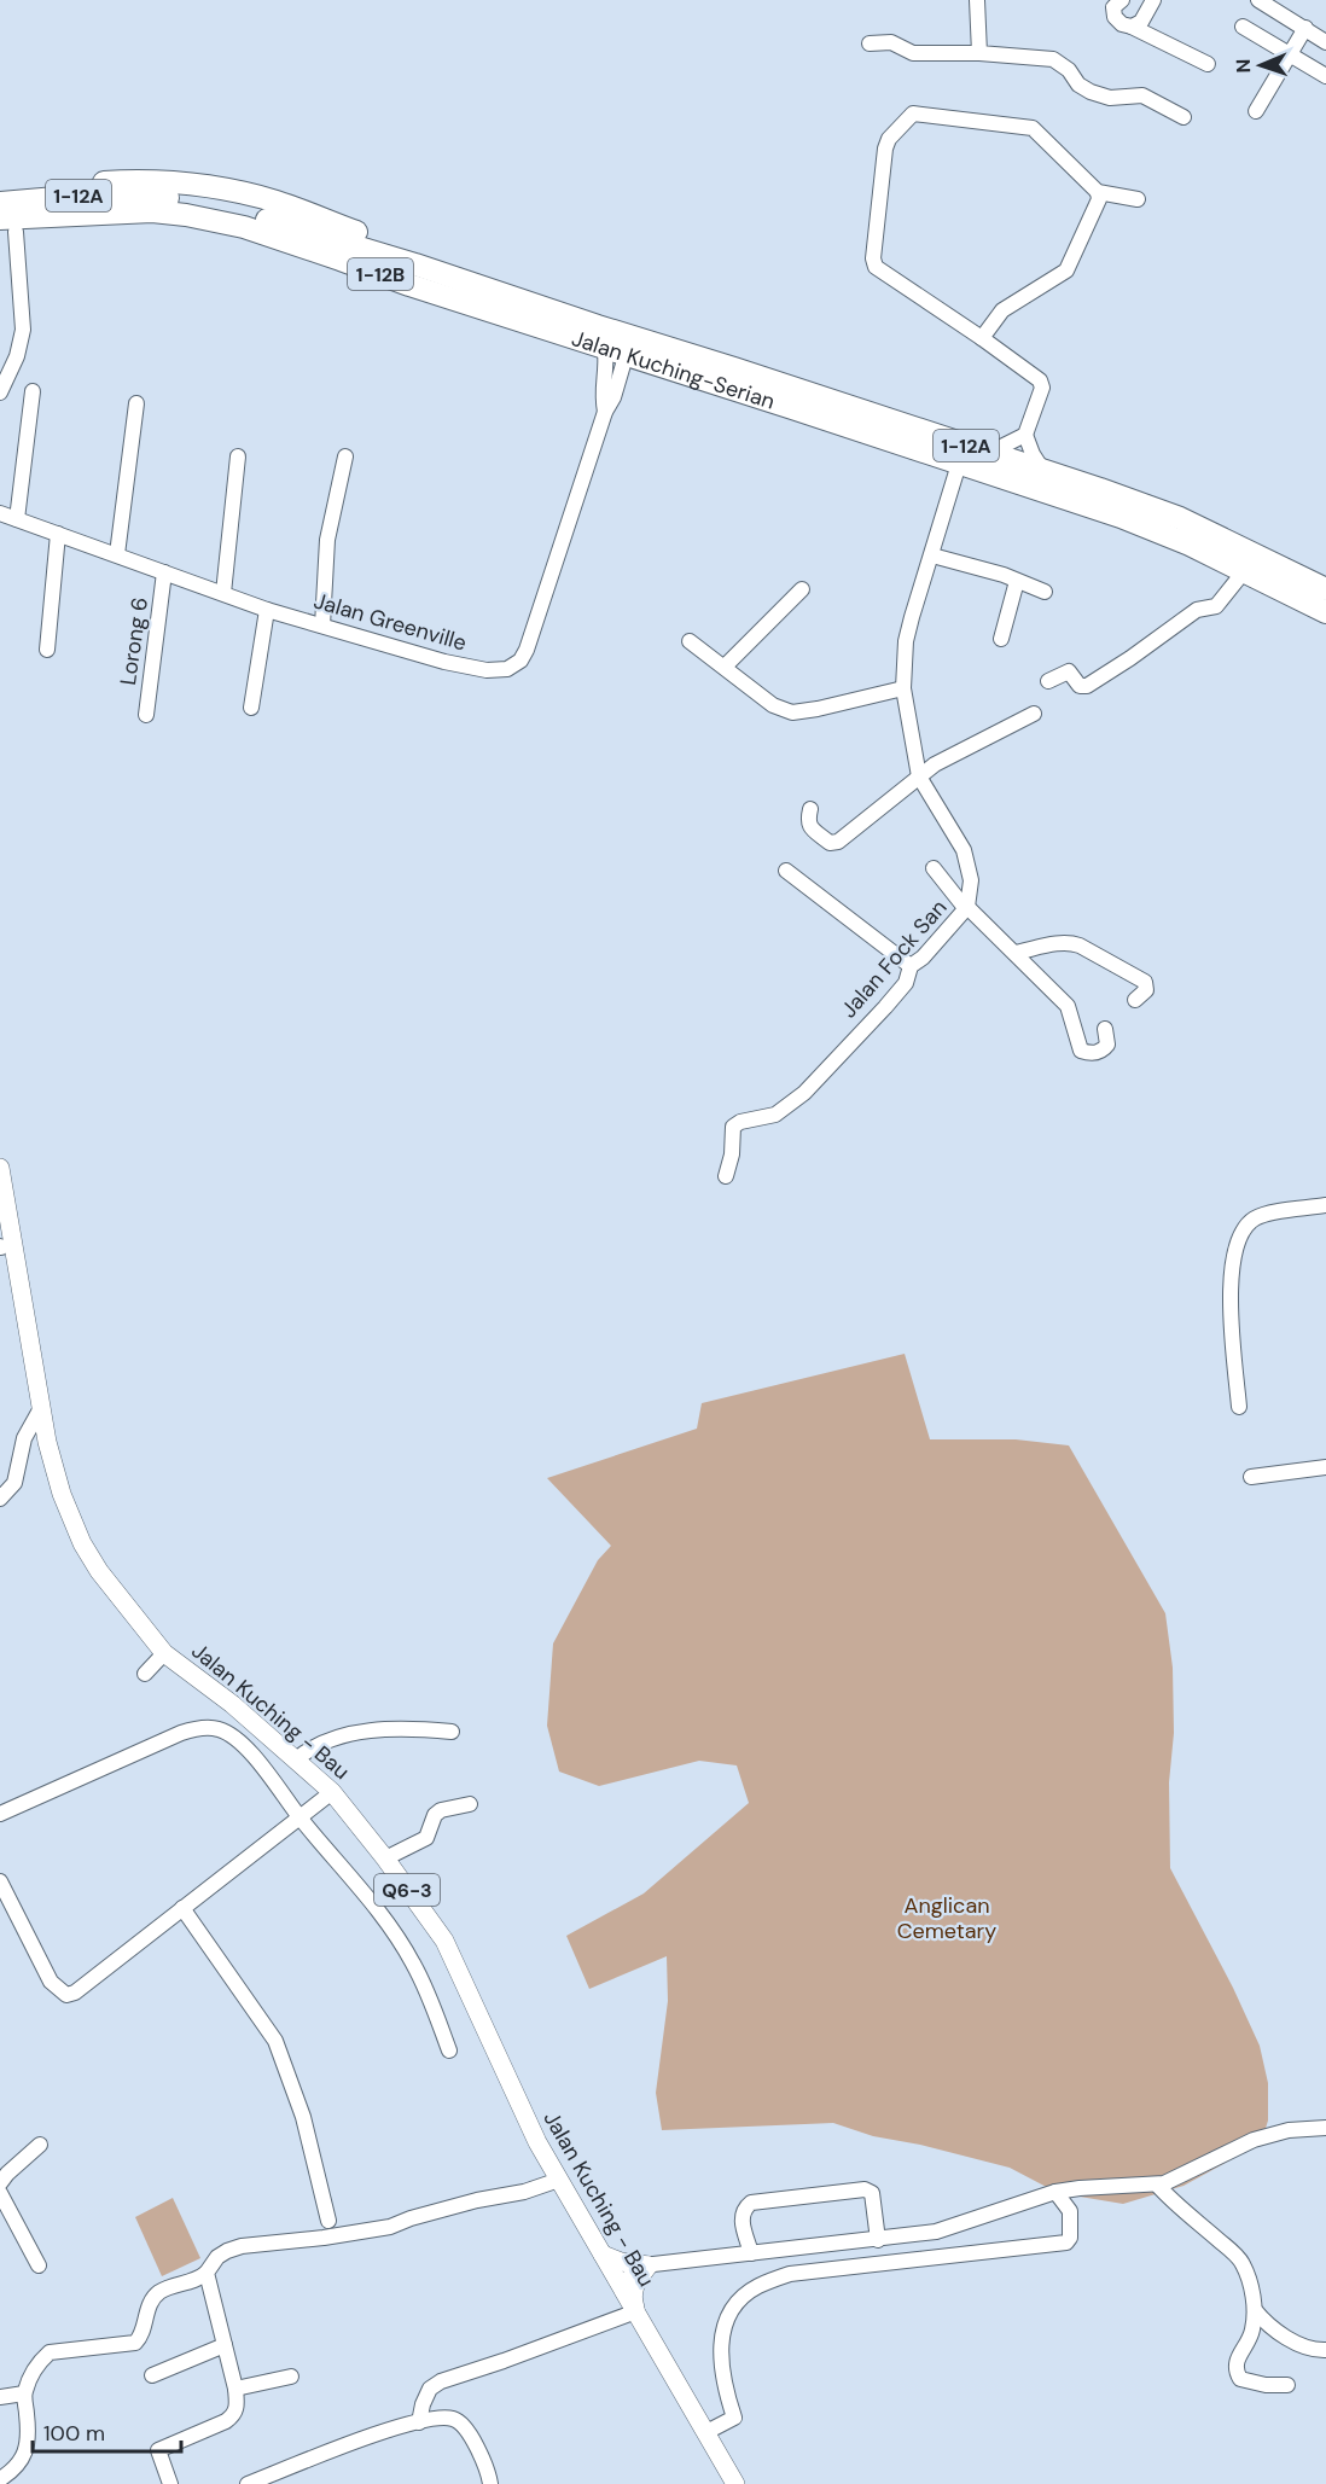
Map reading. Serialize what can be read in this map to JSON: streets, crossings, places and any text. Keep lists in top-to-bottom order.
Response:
{
  "streets": {
    "highway": ["1-12A", "1-12B", "Jalan Kuching-Serian"],
    "main road": ["Jalan Kuching - Bau", "Q6-3"],
    "street": ["Jalan Greenville", "Lorong 6", "Jalan Fock San"]
  },
  "crossings": [
    ["Jalan Kuching-Serian", "Jalan Greenville"],
    ["Jalan Kuching-Serian", "Jalan Fock San"],
    ["Jalan Greenville", "Lorong 6"]
  ],
  "parks": ["Anglican Cemetary"],
  "scale_bar": "100 m",
  "north": "left"
}
